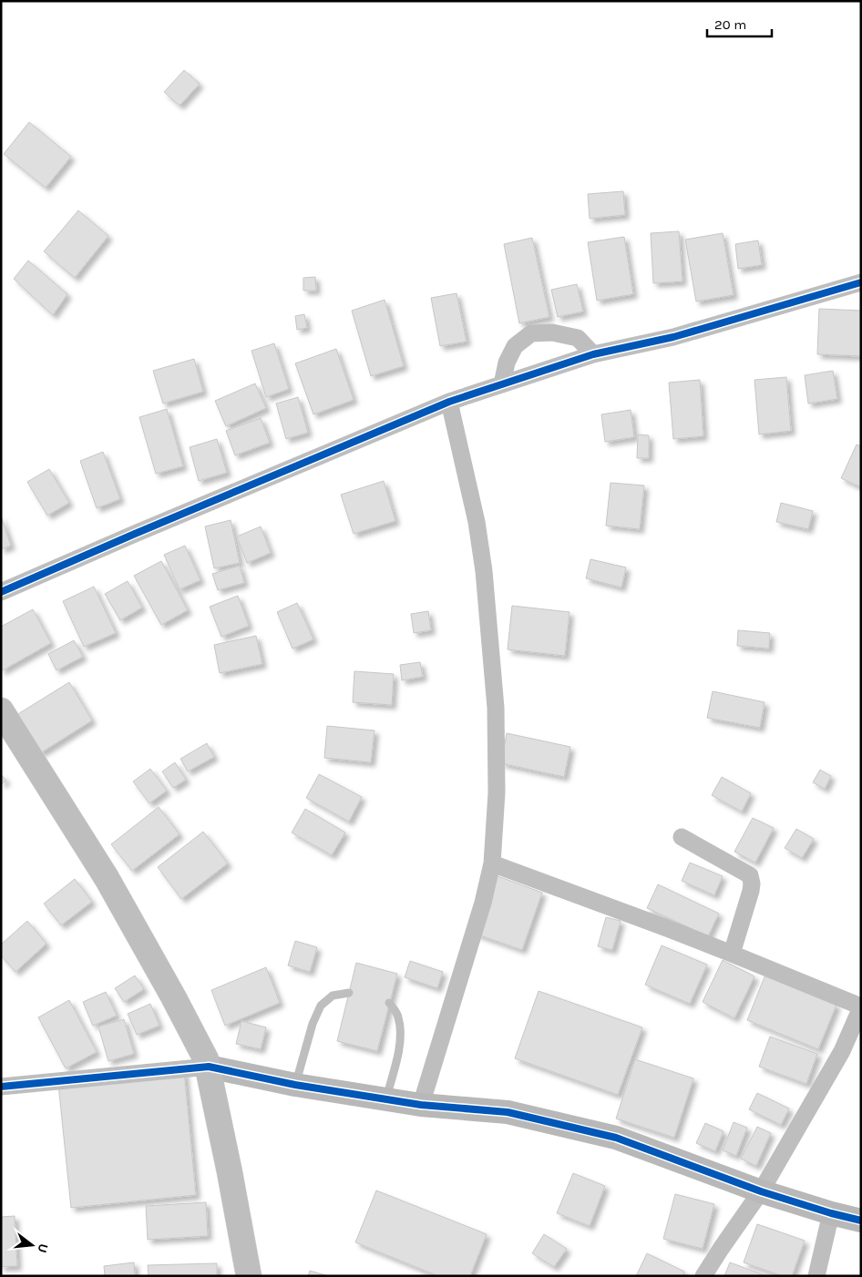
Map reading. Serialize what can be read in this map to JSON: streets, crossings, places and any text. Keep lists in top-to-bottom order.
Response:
{
  "scale_bar": "20 m",
  "north": "right"
}
